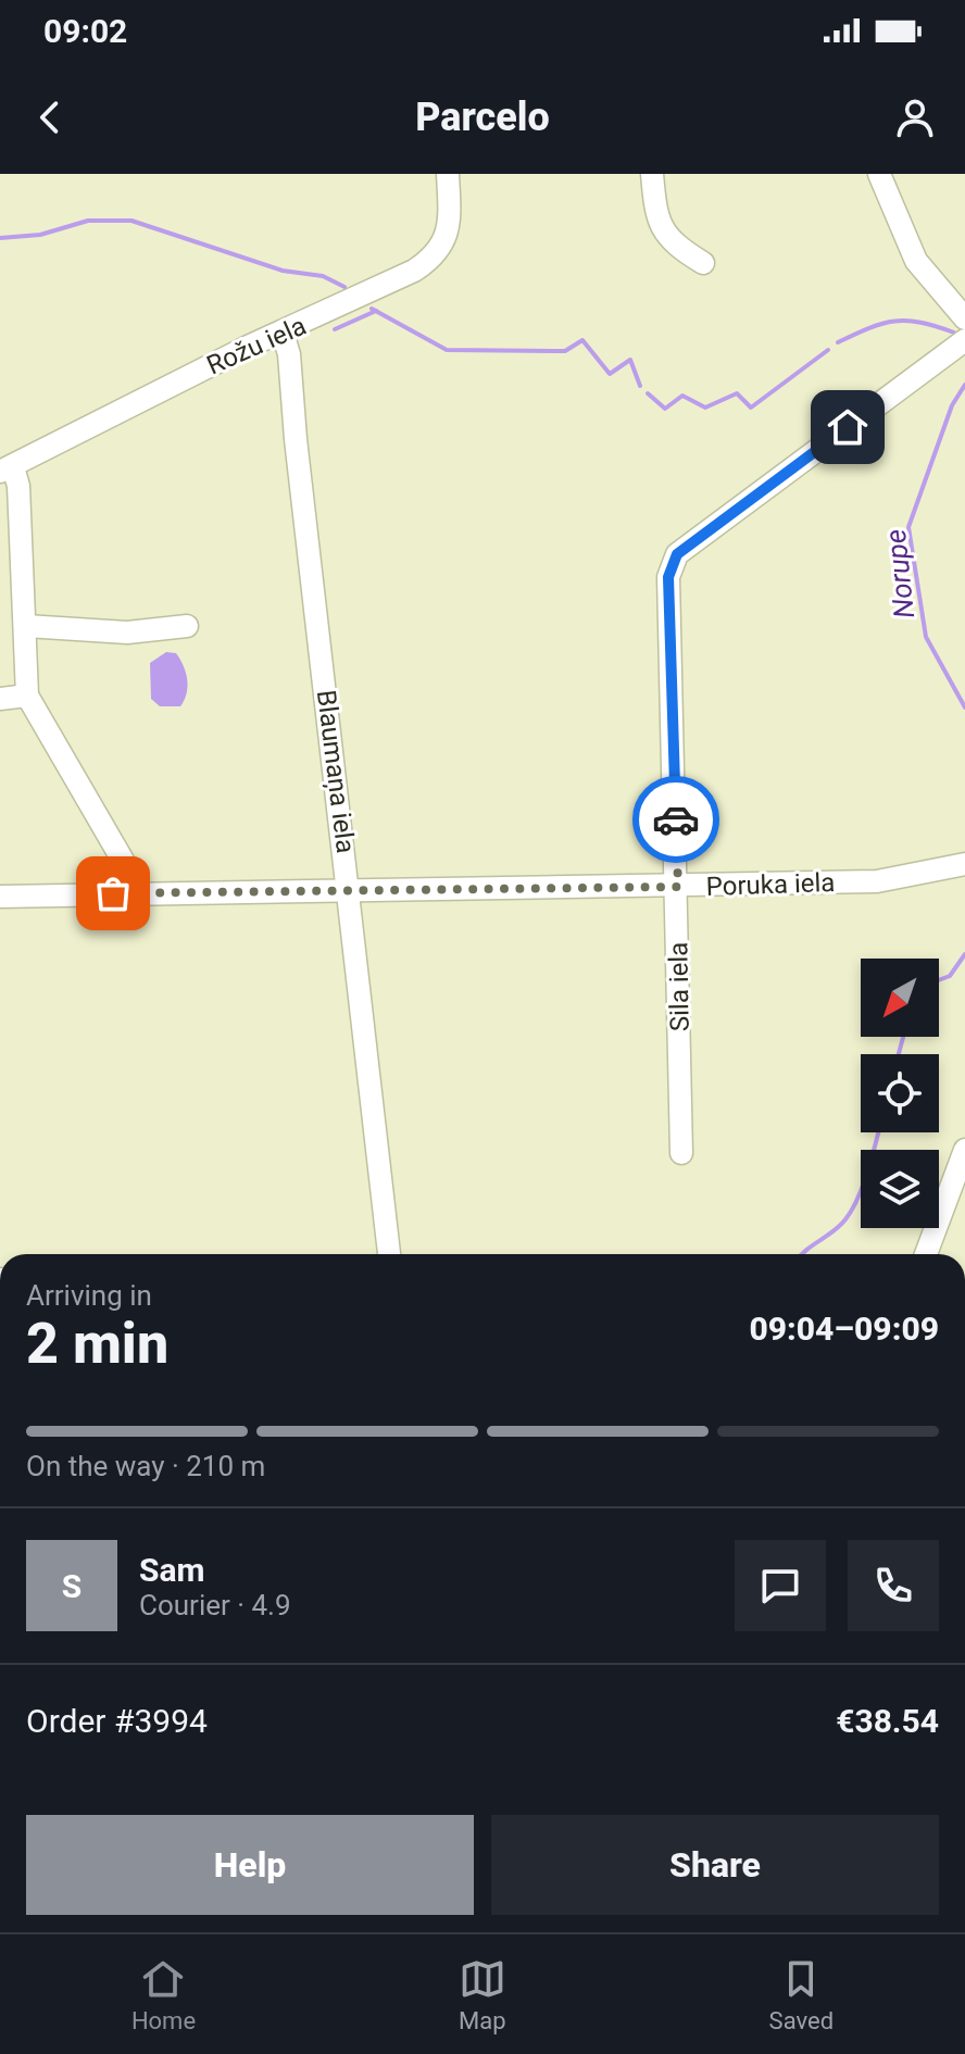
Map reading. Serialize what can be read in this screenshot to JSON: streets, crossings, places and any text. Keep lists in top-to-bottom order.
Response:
{
  "streets": {
    "street": [
      "Rožu iela",
      "Blaumaņa iela",
      "Poruka iela",
      "Sila iela"
    ]
  },
  "crossings": [
    ["Rožu iela", "Blaumaņa iela"],
    ["Blaumaņa iela", "Poruka iela"],
    ["Poruka iela", "Sila iela"]
  ],
  "water": ["Norupe"],
  "north": "bottom left",
  "page": {
    "status": "09:02",
    "header": "Parcelo",
    "heading": ["2 min", "Arriving in", "09:04–09:09"],
    "panel": [
      "Sam",
      "Courier · 4.9",
      "Order #3994",
      "€38.54"
    ],
    "bar": "On the way · 210 m",
    "round": "S",
    "buttons": ["Help", "Share"],
    "tabs": ["Home", "Map", "Saved"]
  }
}
